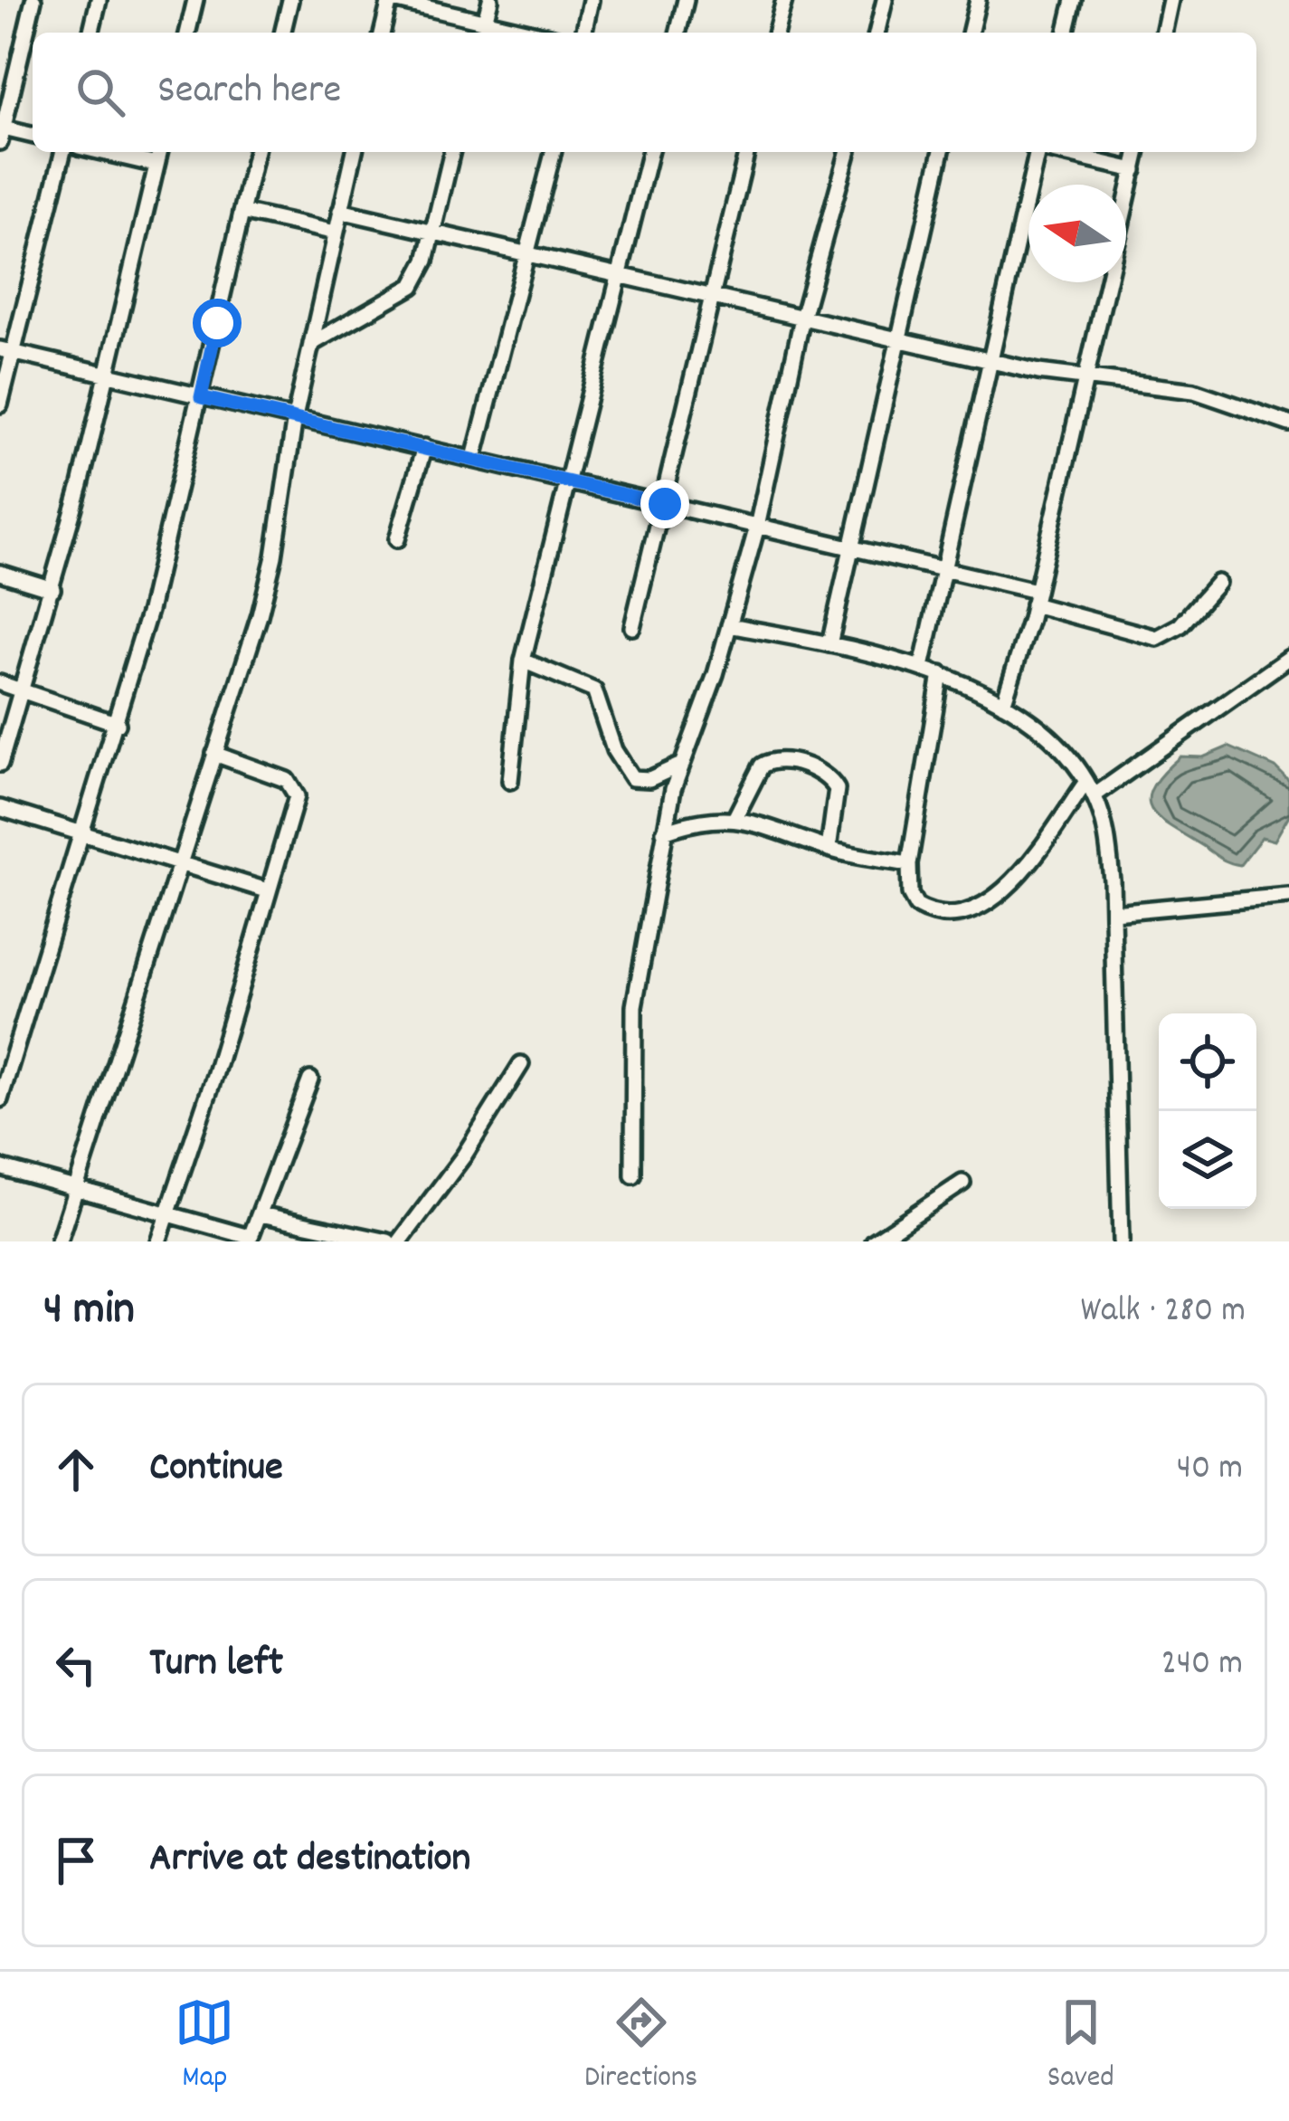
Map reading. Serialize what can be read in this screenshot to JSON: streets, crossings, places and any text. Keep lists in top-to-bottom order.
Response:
{
  "north": "left",
  "page": {
    "search": "Search here",
    "heading": ["4 min", "Walk · 280 m"],
    "list": [
      ["Continue", "40 m"],
      ["Turn left", "240 m"],
      "Arrive at destination"
    ],
    "nav": ["Map", "Directions", "Saved"]
  }
}
